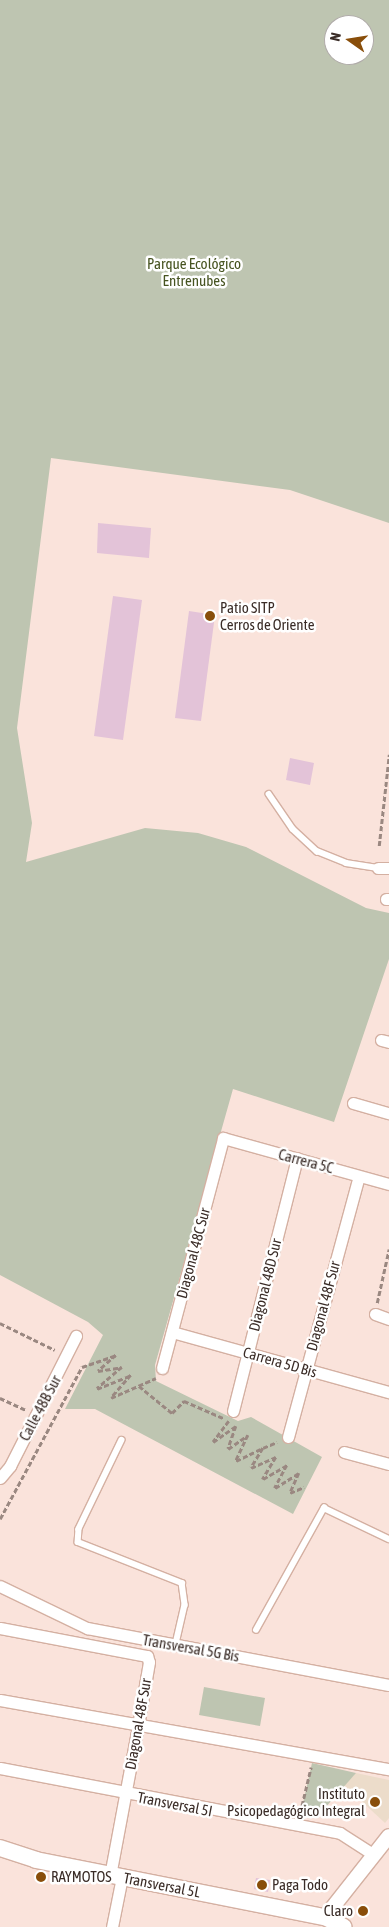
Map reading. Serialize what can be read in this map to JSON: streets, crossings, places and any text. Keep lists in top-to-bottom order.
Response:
{
  "streets": {
    "main road": ["Transversal 5L"],
    "street": [
      "Carrera 5C",
      "Diagonal 48C Sur",
      "Diagonal 48D Sur",
      "Diagonal 48F Sur",
      "Carrera 5D Bis",
      "Calle 48B Sur",
      "Transversal 5G Bis",
      "Transversal 5I"
    ]
  },
  "crossings": [
    ["Carrera 5C", "Diagonal 48C Sur"],
    ["Carrera 5C", "Diagonal 48D Sur"],
    ["Carrera 5C", "Diagonal 48F Sur"],
    ["Diagonal 48C Sur", "Carrera 5D Bis"],
    ["Diagonal 48D Sur", "Carrera 5D Bis"],
    ["Diagonal 48F Sur", "Carrera 5D Bis"],
    ["Diagonal 48F Sur", "Transversal 5G Bis"],
    ["Diagonal 48F Sur", "Transversal 5I"],
    ["Diagonal 48F Sur", "Transversal 5L"]
  ],
  "parks": ["Parque Ecológico Entrenubes"],
  "places": [
    "Patio SITP Cerros de Oriente",
    "Instituto Psicopedagógico Integral",
    "RAYMOTOS",
    "Paga Todo",
    "Claro"
  ],
  "north": "left"
}
